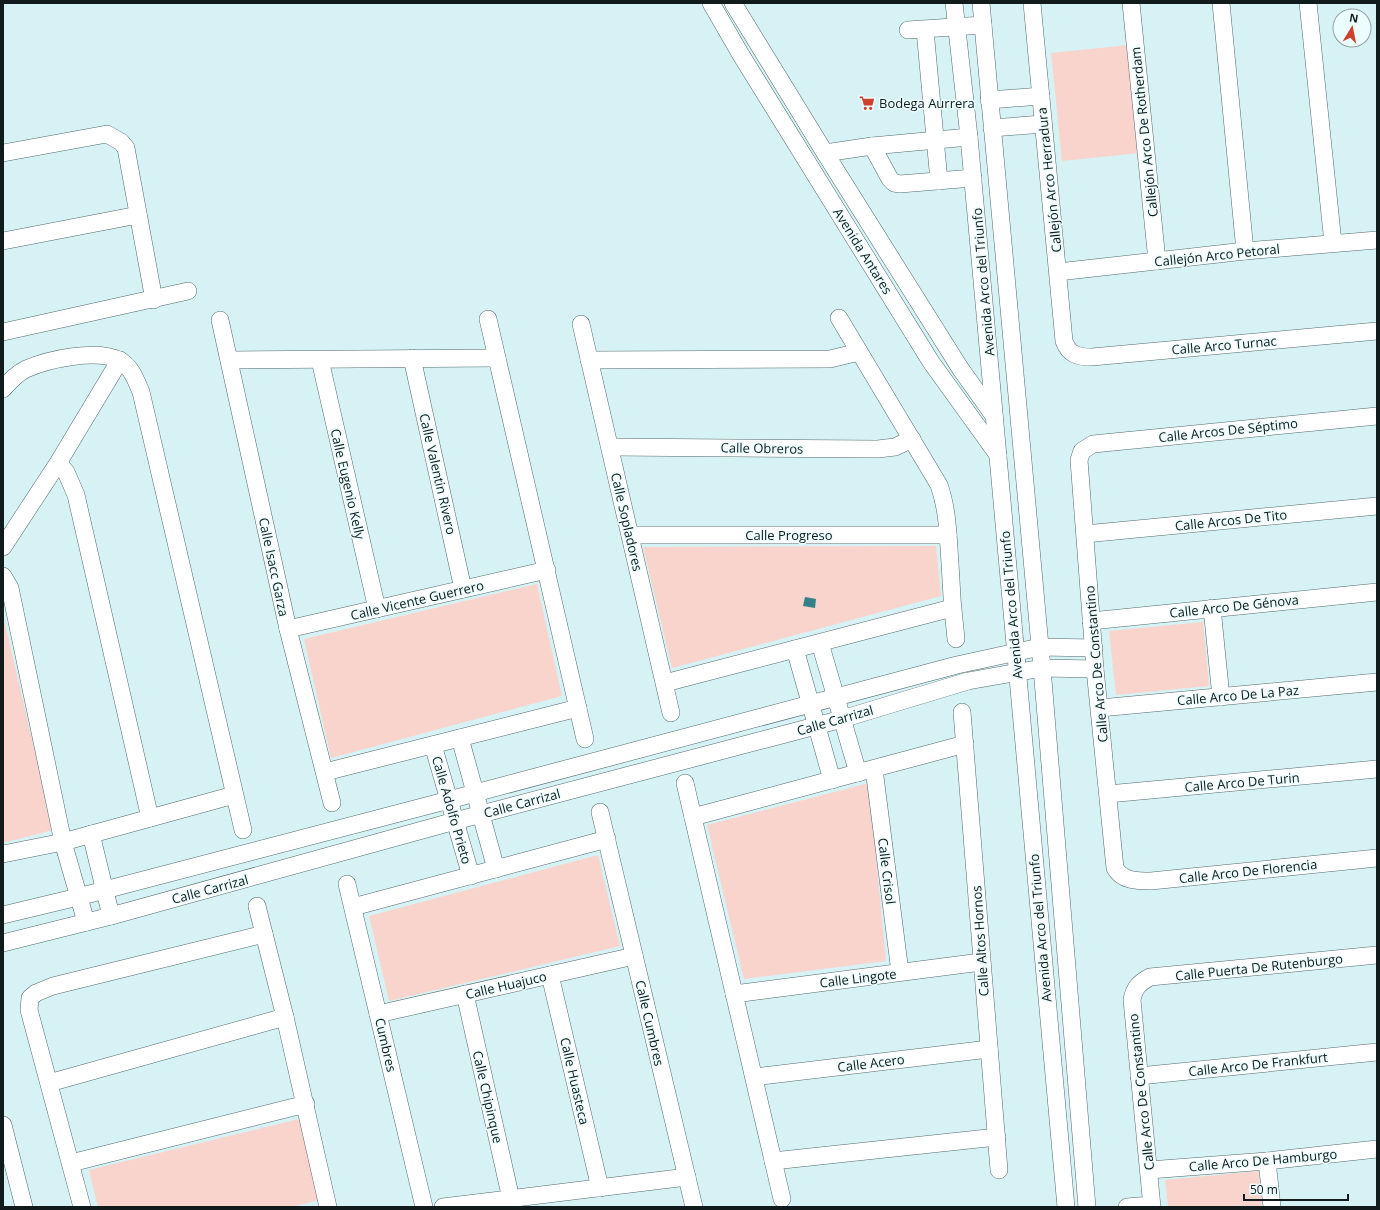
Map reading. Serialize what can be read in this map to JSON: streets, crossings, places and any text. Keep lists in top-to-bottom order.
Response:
{
  "streets": {
    "street": [
      "Callejón Arco De Rotherdam",
      "Callejón Arco Herradura",
      "Avenida Antares",
      "Callejón Arco Petoral",
      "Avenida Arco del Triunfo",
      "Calle Arco Turnac",
      "Calle Arcos De Séptimo",
      "Calle Obreros",
      "Calle Valentin Rivero",
      "Calle Eugenio Kelly",
      "Calle Arcos De Tito",
      "Calle Sopladores",
      "Calle Progreso",
      "Calle Isacc Garza",
      "Calle Vicente Guerrero",
      "Calle Arco De Génova",
      "Calle Arco De Constantino",
      "Calle Arco De La Paz",
      "Calle Carrizal",
      "Calle Arco De Turin",
      "Calle Adolfo Prieto",
      "Calle Crisol",
      "Calle Arco De Florencia",
      "Calle Altos Hornos",
      "Calle Puerta De Rutenburgo",
      "Calle Lingote",
      "Calle Huajuco",
      "Calle Cumbres",
      "Cumbres",
      "Calle Acero",
      "Calle Arco De Frankfurt",
      "Calle Huasteca",
      "Calle Chipinque",
      "Calle Arco De Hamburgo"
    ]
  },
  "crossings": [
    ["Callejón Arco De Rotherdam", "Callejón Arco Petoral"],
    ["Callejón Arco Herradura", "Callejón Arco Petoral"],
    ["Callejón Arco Herradura", "Calle Arco Turnac"],
    ["Avenida Antares", "Avenida Arco del Triunfo"],
    ["Avenida Arco del Triunfo", "Calle Carrizal"],
    ["Calle Arcos De Séptimo", "Calle Arco De Constantino"],
    ["Calle Obreros", "Calle Sopladores"],
    ["Calle Valentin Rivero", "Calle Vicente Guerrero"],
    ["Calle Eugenio Kelly", "Calle Vicente Guerrero"],
    ["Calle Arcos De Tito", "Calle Arco De Constantino"],
    ["Calle Sopladores", "Calle Progreso"],
    ["Calle Isacc Garza", "Calle Vicente Guerrero"],
    ["Calle Arco De Génova", "Calle Arco De Constantino"],
    ["Calle Arco De Constantino", "Calle Arco De La Paz"],
    ["Calle Arco De Constantino", "Calle Carrizal"],
    ["Calle Arco De Constantino", "Calle Arco De Turin"],
    ["Calle Arco De Constantino", "Calle Arco De Florencia"],
    ["Calle Arco De Constantino", "Calle Puerta De Rutenburgo"],
    ["Calle Arco De Constantino", "Calle Arco De Frankfurt"],
    ["Calle Arco De Constantino", "Calle Arco De Hamburgo"],
    ["Calle Carrizal", "Calle Adolfo Prieto"],
    ["Calle Carrizal", "Calle Crisol"],
    ["Calle Crisol", "Calle Lingote"],
    ["Calle Altos Hornos", "Calle Lingote"],
    ["Calle Altos Hornos", "Calle Acero"],
    ["Calle Huajuco", "Calle Cumbres"],
    ["Calle Huajuco", "Cumbres"],
    ["Calle Huajuco", "Calle Huasteca"],
    ["Calle Huajuco", "Calle Chipinque"]
  ],
  "places": {
    "supermarket": ["Bodega Aurrera"]
  },
  "scale_bar": "50 m",
  "north": "top"
}
